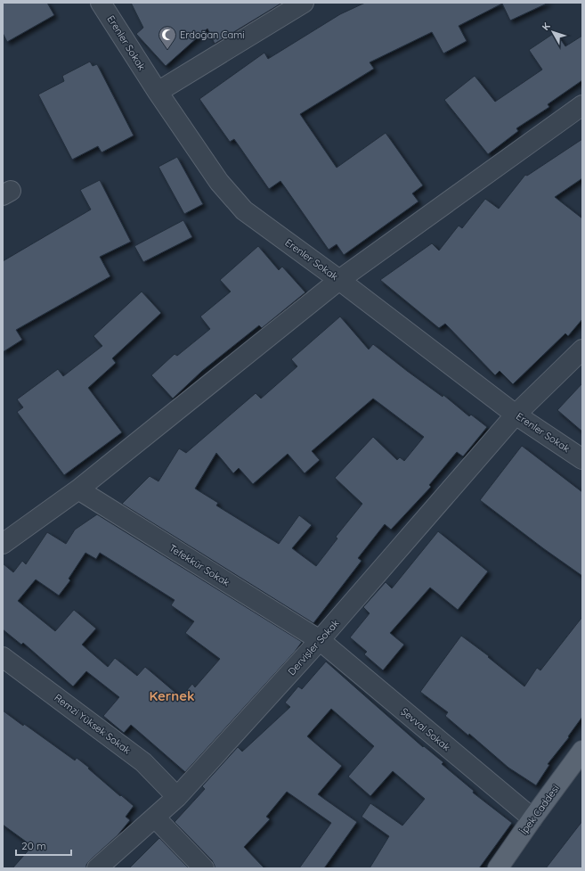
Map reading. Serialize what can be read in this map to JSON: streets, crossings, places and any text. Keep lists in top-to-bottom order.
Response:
{
  "streets": {
    "main road": ["İpek Caddesi"],
    "street": [
      "Erenler Sokak",
      "Tefekkür Sokak",
      "Dervişler Sokak",
      "Remzi Yüksek Sokak",
      "Şevval Sokak"
    ]
  },
  "crossings": [
    ["Erenler Sokak", "Dervişler Sokak"],
    ["Tefekkür Sokak", "Dervişler Sokak"],
    ["Tefekkür Sokak", "Şevval Sokak"],
    ["Dervişler Sokak", "Remzi Yüksek Sokak"],
    ["Dervişler Sokak", "Şevval Sokak"],
    ["Şevval Sokak", "İpek Caddesi"]
  ],
  "districts": ["Kernek"],
  "places": {
    "mosque": ["Erdoğan Cami"]
  },
  "scale_bar": "20 m",
  "north": "top left"
}
